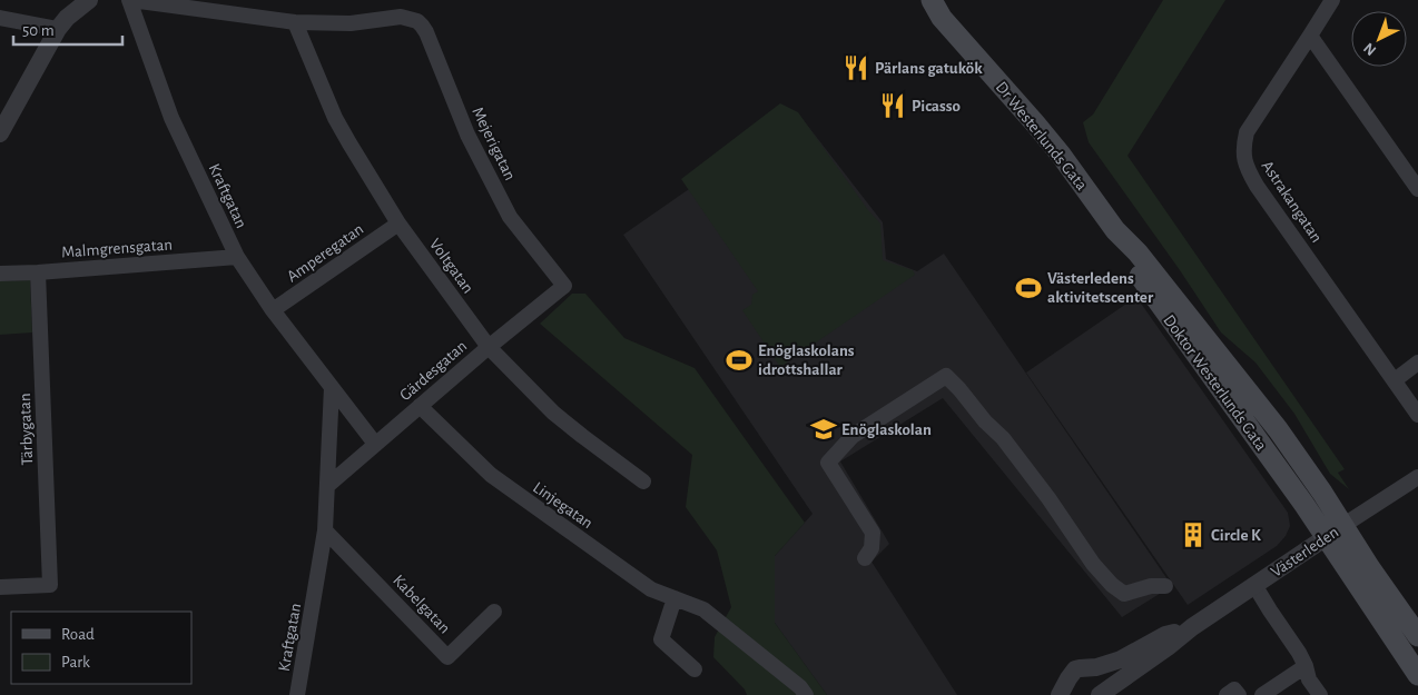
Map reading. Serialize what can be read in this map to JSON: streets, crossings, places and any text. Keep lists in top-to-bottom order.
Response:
{
  "streets": {
    "main road": ["Dr Westerlunds Gata", "Doktor Westerlunds Gata"],
    "street": [
      "Mejerigatan",
      "Kraftgatan",
      "Astrakangatan",
      "Malmgrensgatan",
      "Amperegatan",
      "Voltgatan",
      "Gärdesgatan",
      "Tärbygatan",
      "Linjegatan",
      "Västerleden",
      "Kabelgatan"
    ]
  },
  "crossings": [
    ["Dr Westerlunds Gata", "Doktor Westerlunds Gata"],
    ["Mejerigatan", "Voltgatan"],
    ["Mejerigatan", "Gärdesgatan"],
    ["Kraftgatan", "Malmgrensgatan"],
    ["Kraftgatan", "Amperegatan"],
    ["Kraftgatan", "Gärdesgatan"],
    ["Kraftgatan", "Kabelgatan"],
    ["Malmgrensgatan", "Tärbygatan"],
    ["Amperegatan", "Voltgatan"],
    ["Voltgatan", "Gärdesgatan"],
    ["Gärdesgatan", "Linjegatan"],
    ["Doktor Westerlunds Gata", "Västerleden"]
  ],
  "places": {
    "restaurant": ["Pärlans gatukök", "Picasso"],
    "sports": ["Västerledens aktivitetscenter", "Enöglaskolans idrottshallar"],
    "school or university": ["Enöglaskolan"],
    "building": ["Circle K"]
  },
  "legend": ["Road", "Park"],
  "scale_bar": "50 m",
  "north": "bottom left"
}
